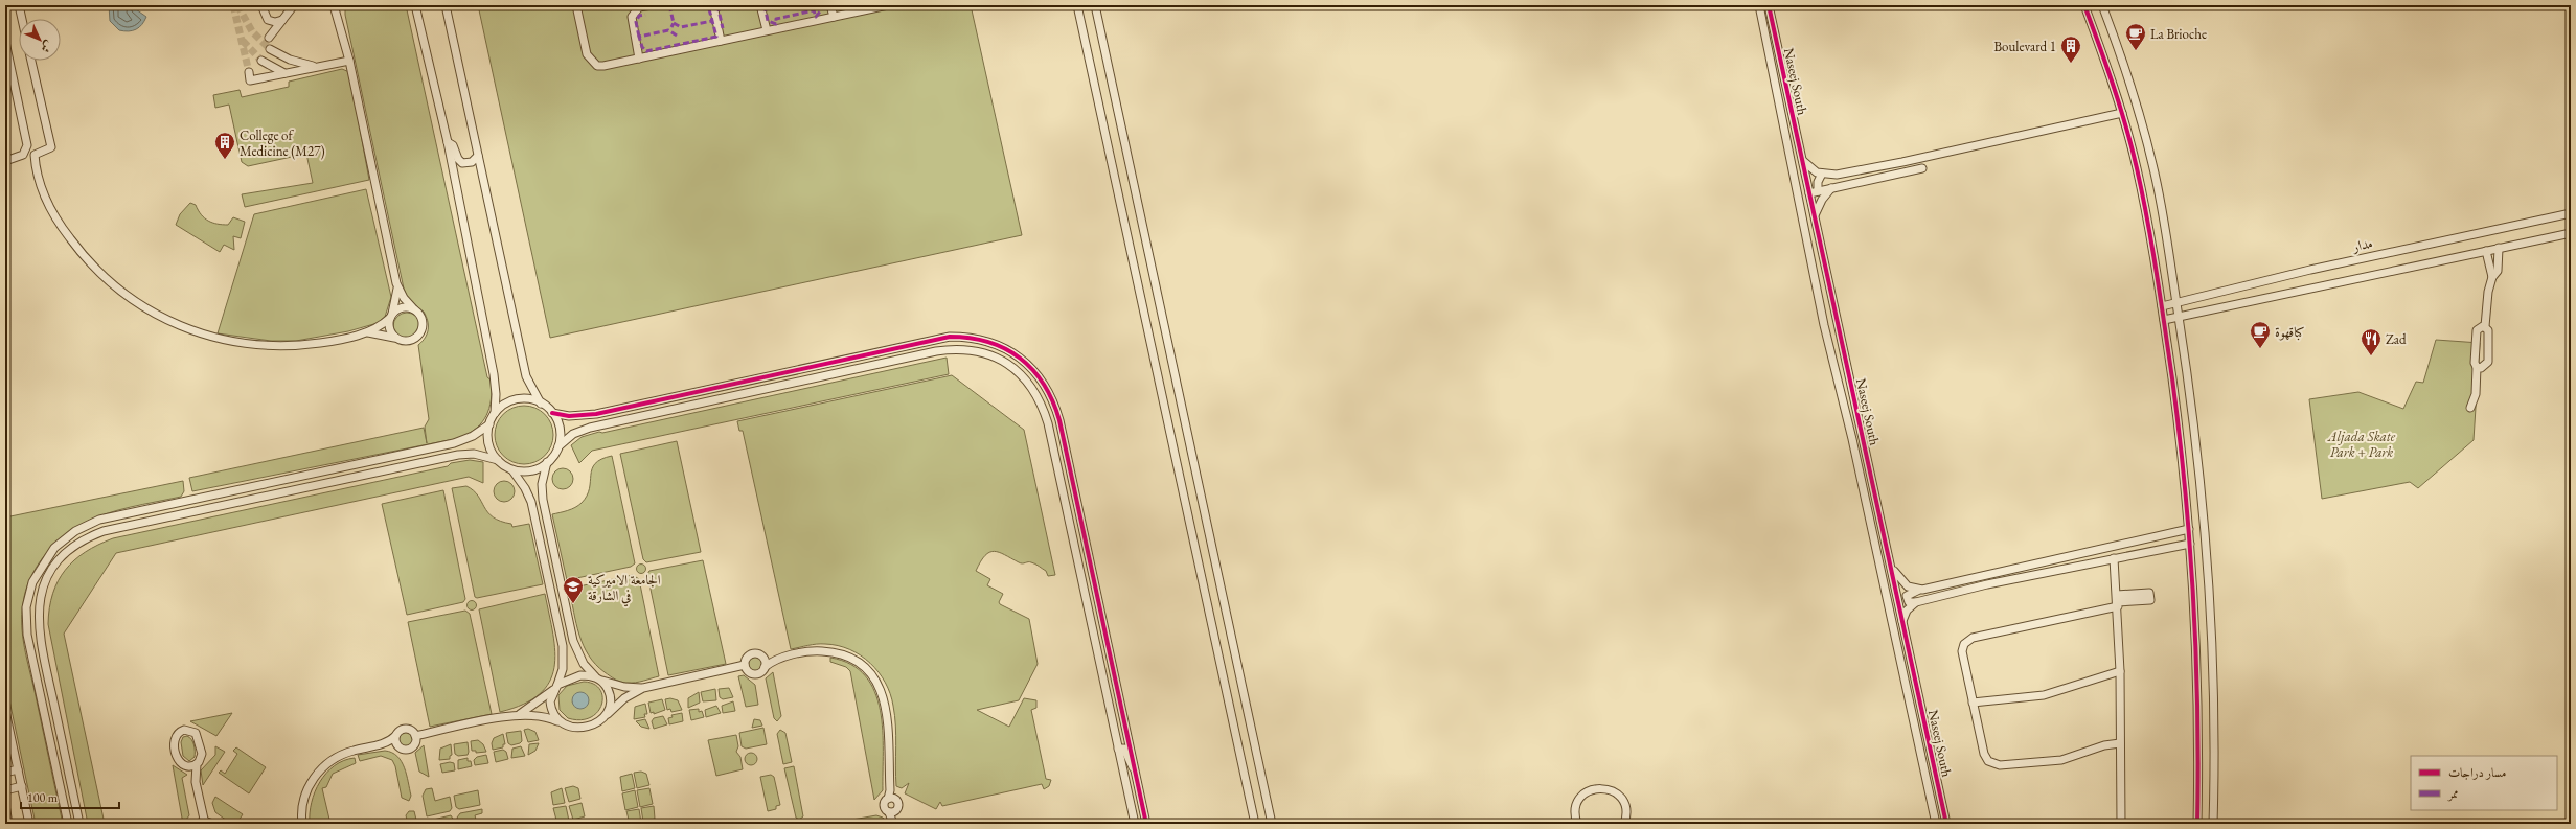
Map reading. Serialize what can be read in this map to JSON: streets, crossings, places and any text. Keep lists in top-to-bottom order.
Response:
{
  "streets": {
    "street": ["Naseej South", "مدار"]
  },
  "parks": ["Aljada Skate Park + Park"],
  "places": {
    "cafe": ["La Brioche", "كباقهوة"],
    "building": ["Boulevard 1", "College of Medicine (M27)"],
    "restaurant": ["Zad"],
    "school or university": ["الجامعة الاميركية في الشارقة"]
  },
  "legend": ["مسار دراجات", "ممر"],
  "scale_bar": "100 m",
  "north": "bottom right"
}
